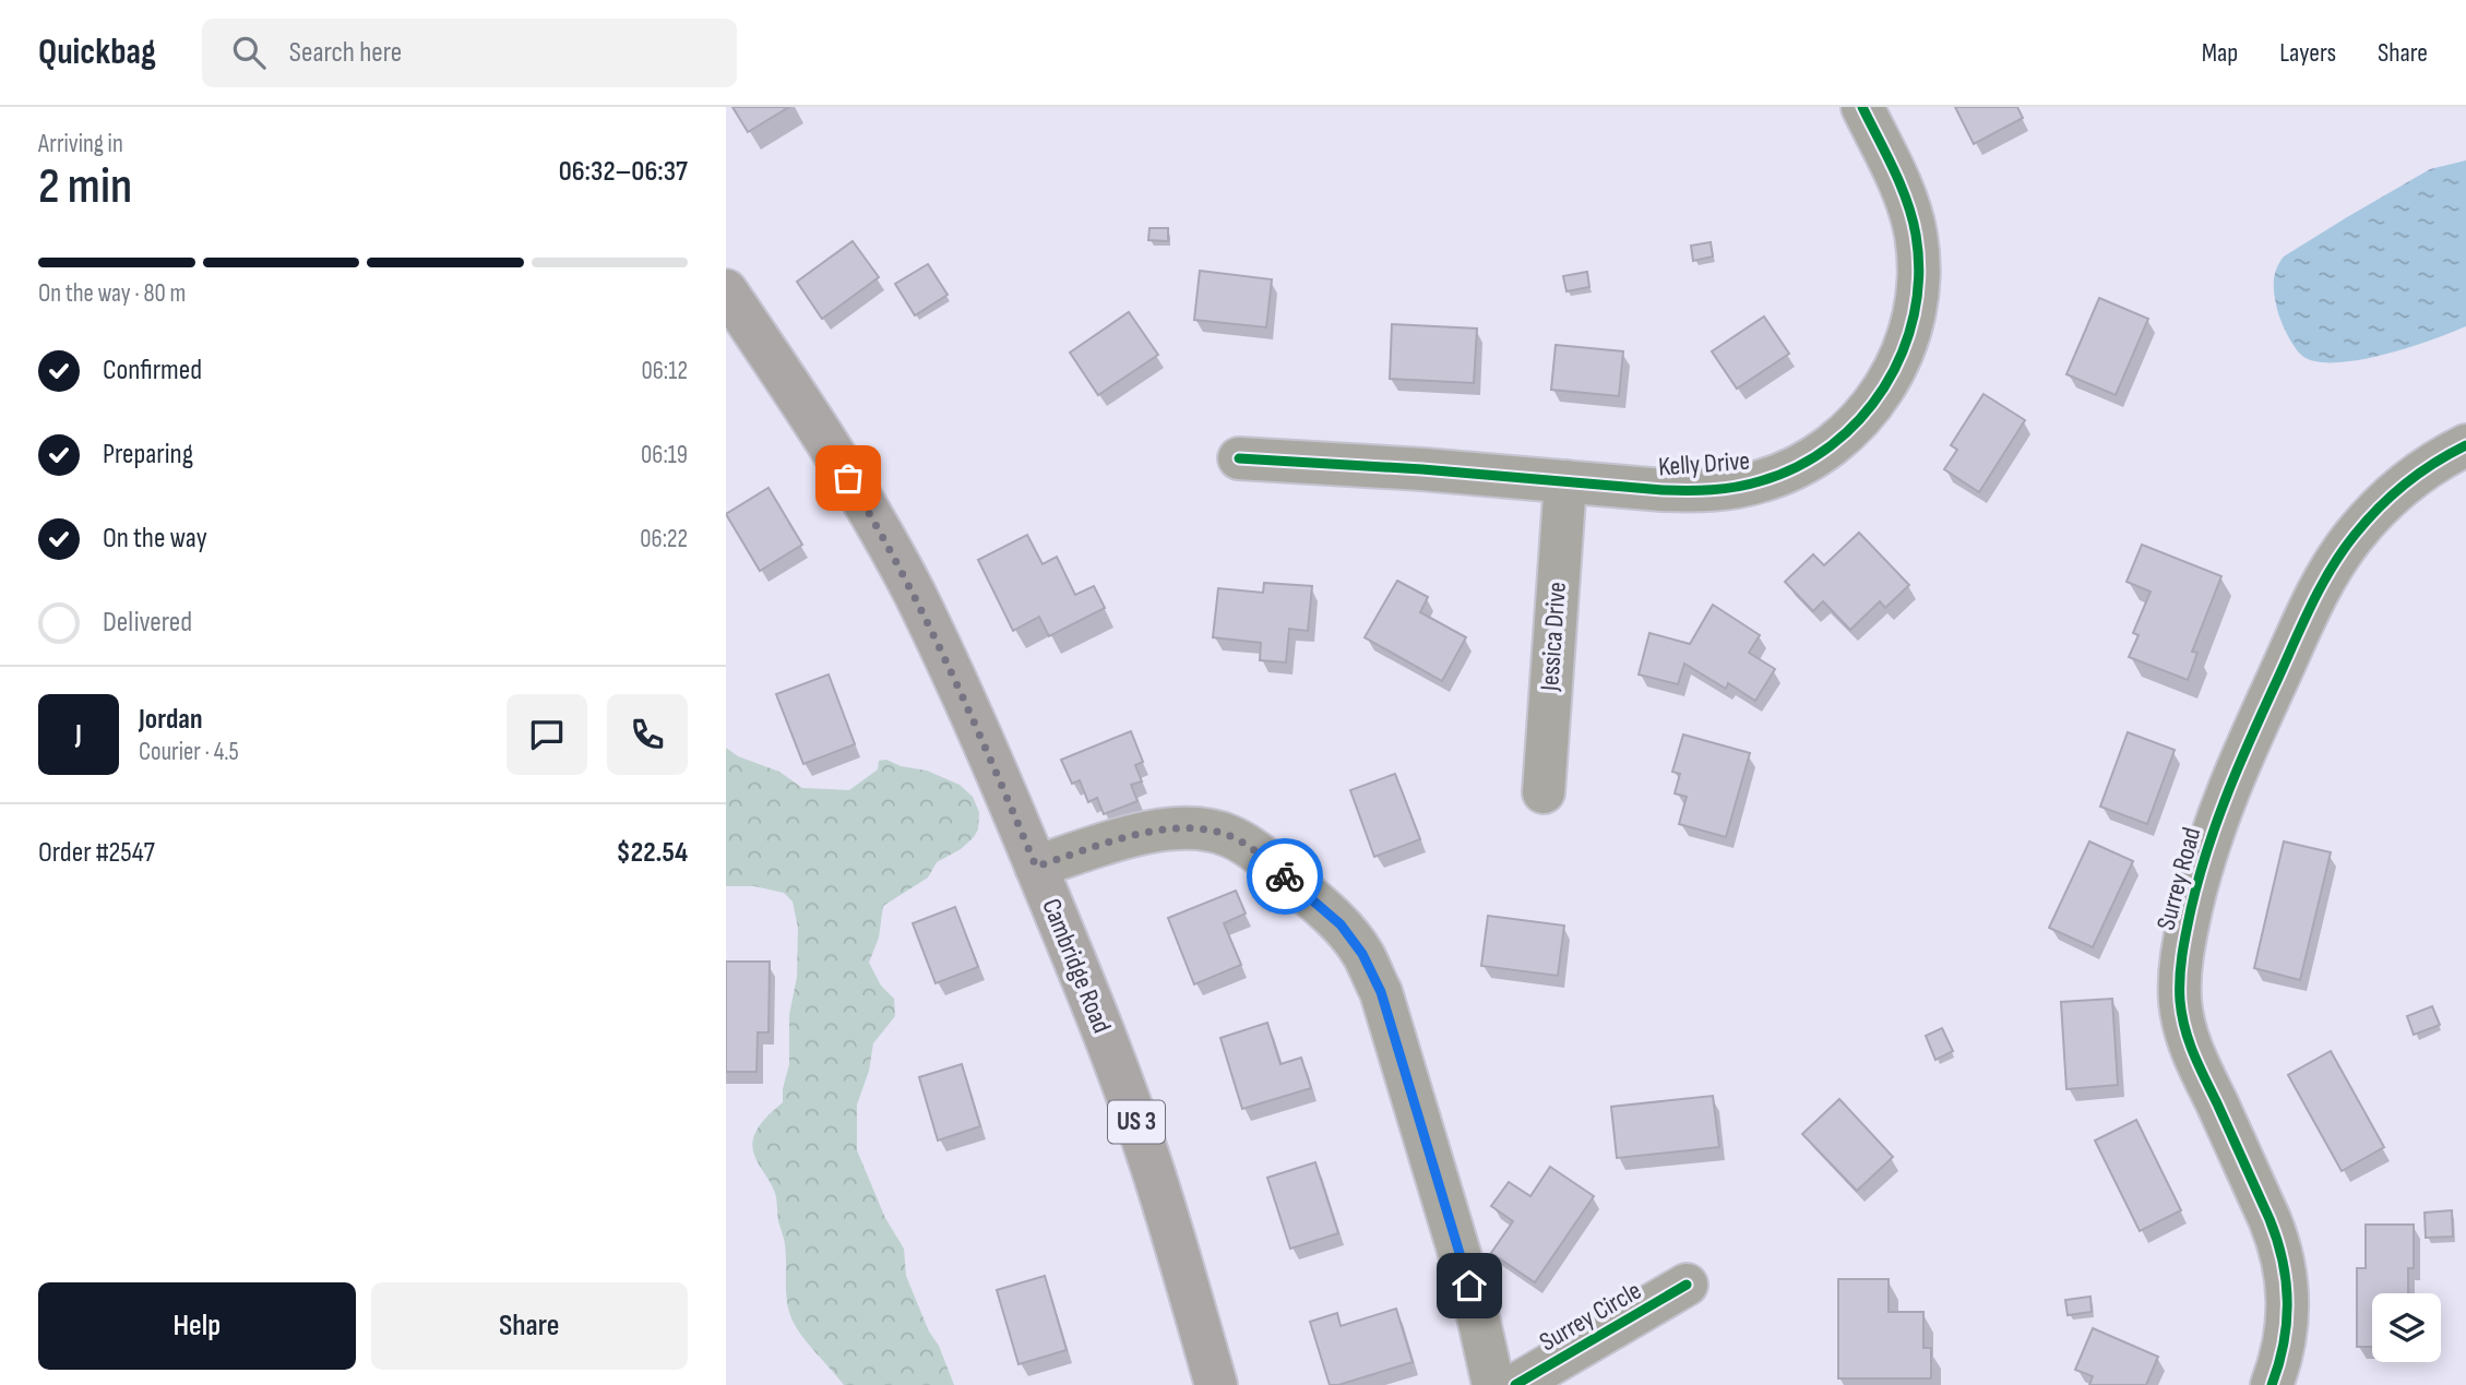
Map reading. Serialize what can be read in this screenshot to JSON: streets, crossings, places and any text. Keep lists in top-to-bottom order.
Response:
{
  "streets": {
    "highway": ["Cambridge Road", "US 3"],
    "street": [
      "Kelly Drive",
      "Jessica Drive",
      "Surrey Road",
      "Surrey Circle"
    ]
  },
  "crossings": [
    ["Kelly Drive", "Jessica Drive"]
  ],
  "page": {
    "header": "Quickbag",
    "search": "Search here",
    "nav": ["Map", "Layers", "Share"],
    "heading": ["2 min", "Arriving in", "06:32–06:37"],
    "panel": [
      "Jordan",
      "Courier · 4.5",
      "Order #2547",
      "$22.54"
    ],
    "bar": "On the way · 80 m",
    "list": [
      ["Confirmed", "06:12"],
      ["Preparing", "06:19"],
      ["On the way", "06:22"],
      "Delivered"
    ],
    "round": "J",
    "buttons": ["Help", "Share"]
  }
}
